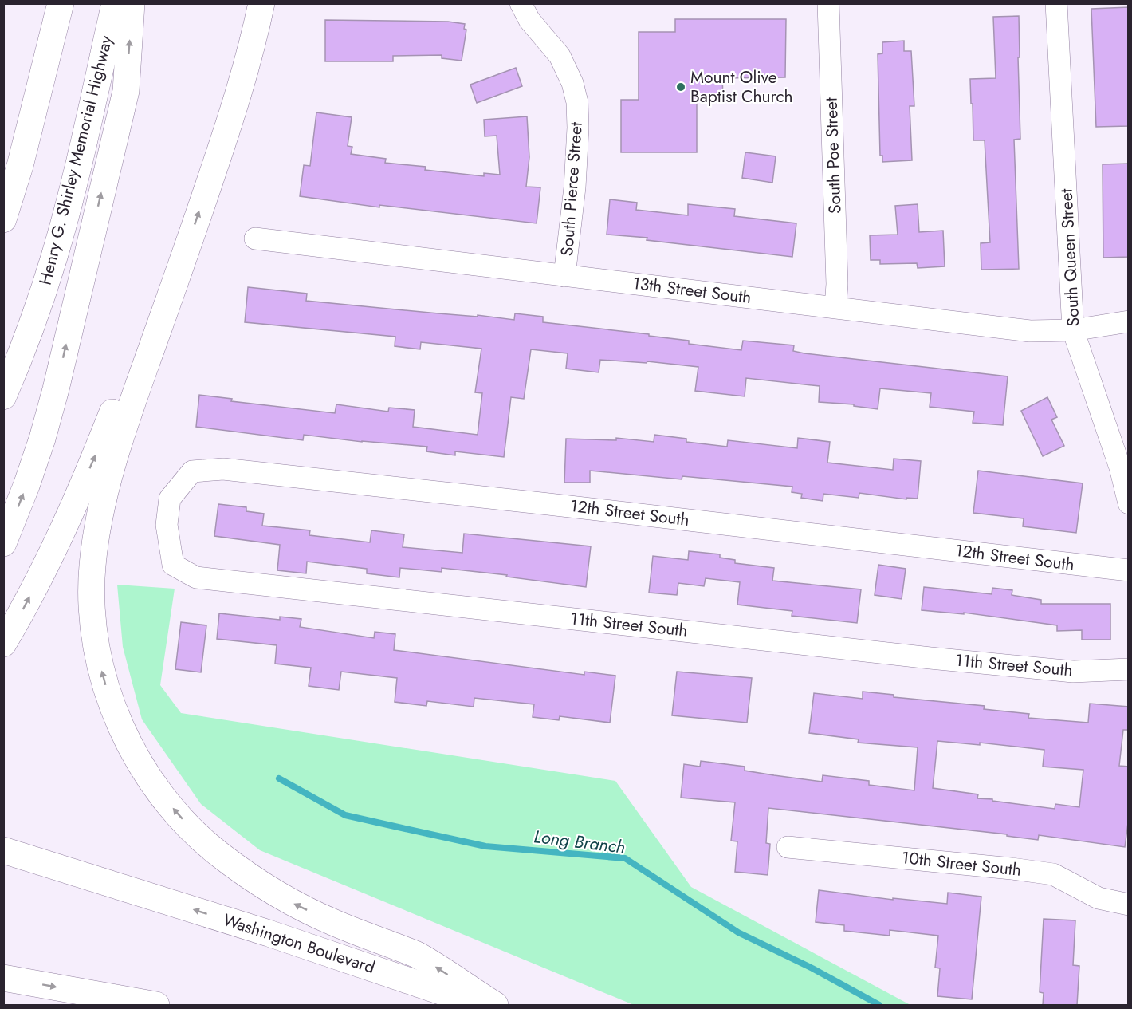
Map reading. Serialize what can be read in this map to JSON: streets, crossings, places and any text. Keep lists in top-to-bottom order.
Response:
{
  "streets": {
    "highway": ["Henry G. Shirley Memorial Highway", "Washington Boulevard"],
    "street": [
      "South Poe Street",
      "South Pierce Street",
      "South Queen Street",
      "13th Street South",
      "12th Street South",
      "11th Street South",
      "10th Street South"
    ]
  },
  "crossings": [
    ["South Poe Street", "13th Street South"],
    ["South Pierce Street", "13th Street South"],
    ["South Queen Street", "13th Street South"],
    ["12th Street South", "11th Street South"]
  ],
  "one_way": ["Washington Boulevard"],
  "water": ["Long Branch"],
  "places": ["Mount Olive Baptist Church"]
}
